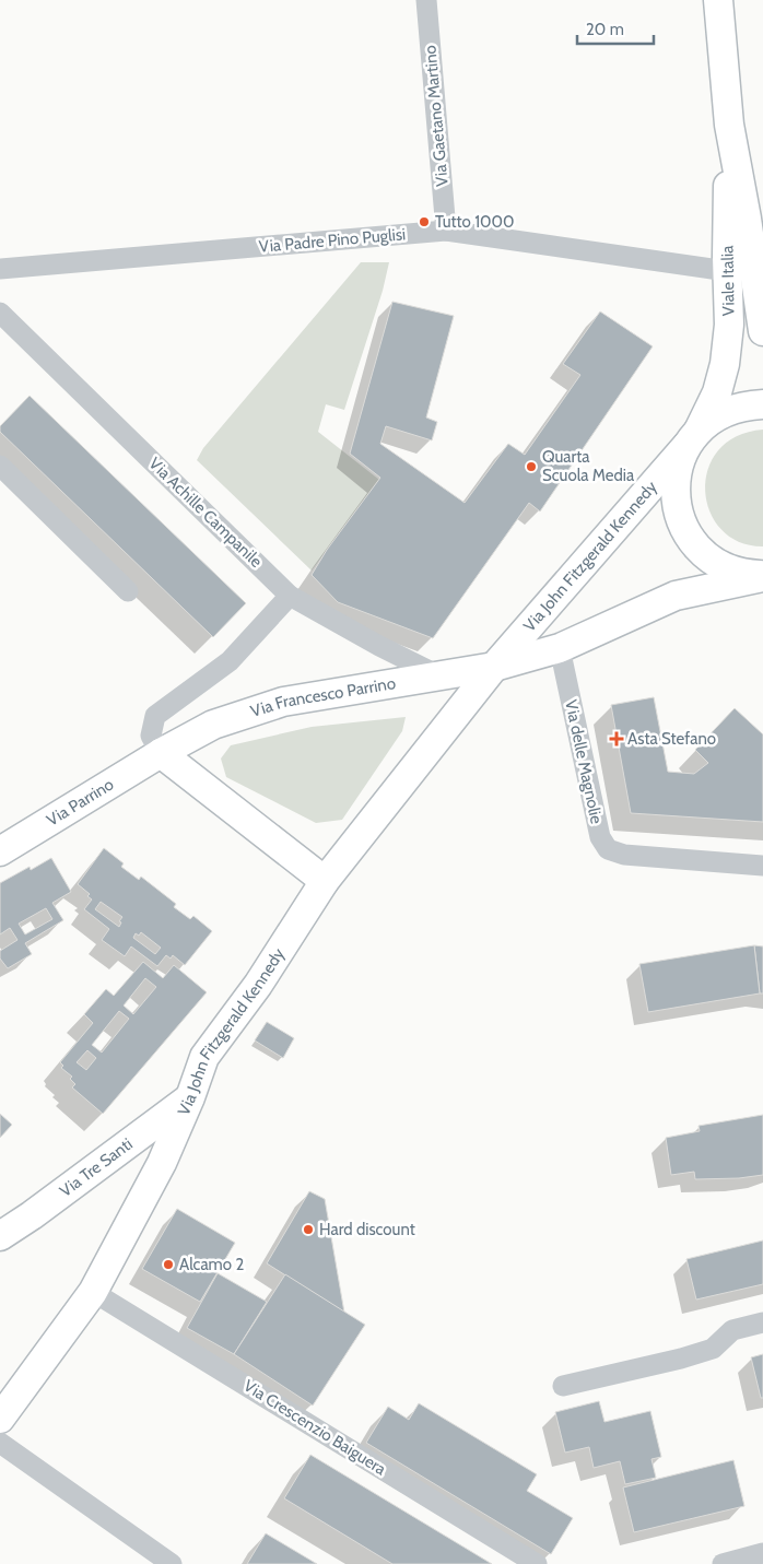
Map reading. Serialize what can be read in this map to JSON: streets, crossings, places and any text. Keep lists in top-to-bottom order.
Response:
{
  "streets": {
    "street": [
      "Via Gaetano Martino",
      "Via Padre Pino Puglisi",
      "Viale Italia",
      "Via Achille Campanile",
      "Via John Fitzgerald Kennedy",
      "Via Francesco Parrino",
      "Via delle Magnolie",
      "Via Parrino",
      "Via Tre Santi",
      "Via Crescenzio Baiguera"
    ]
  },
  "crossings": [
    ["Via Gaetano Martino", "Via Padre Pino Puglisi"],
    ["Via Padre Pino Puglisi", "Viale Italia"],
    ["Viale Italia", "Via John Fitzgerald Kennedy"],
    ["Via Achille Campanile", "Via Francesco Parrino"],
    ["Via John Fitzgerald Kennedy", "Via Francesco Parrino"],
    ["Via John Fitzgerald Kennedy", "Via delle Magnolie"],
    ["Via John Fitzgerald Kennedy", "Via Tre Santi"],
    ["Via John Fitzgerald Kennedy", "Via Crescenzio Baiguera"],
    ["Via Francesco Parrino", "Via Parrino"]
  ],
  "places": {
    "other": [
      "Tutto 1000",
      "Quarta Scuola Media",
      "Hard discount",
      "Alcamo 2"
    ],
    "health": ["Asta Stefano"]
  },
  "scale_bar": "20 m"
}
